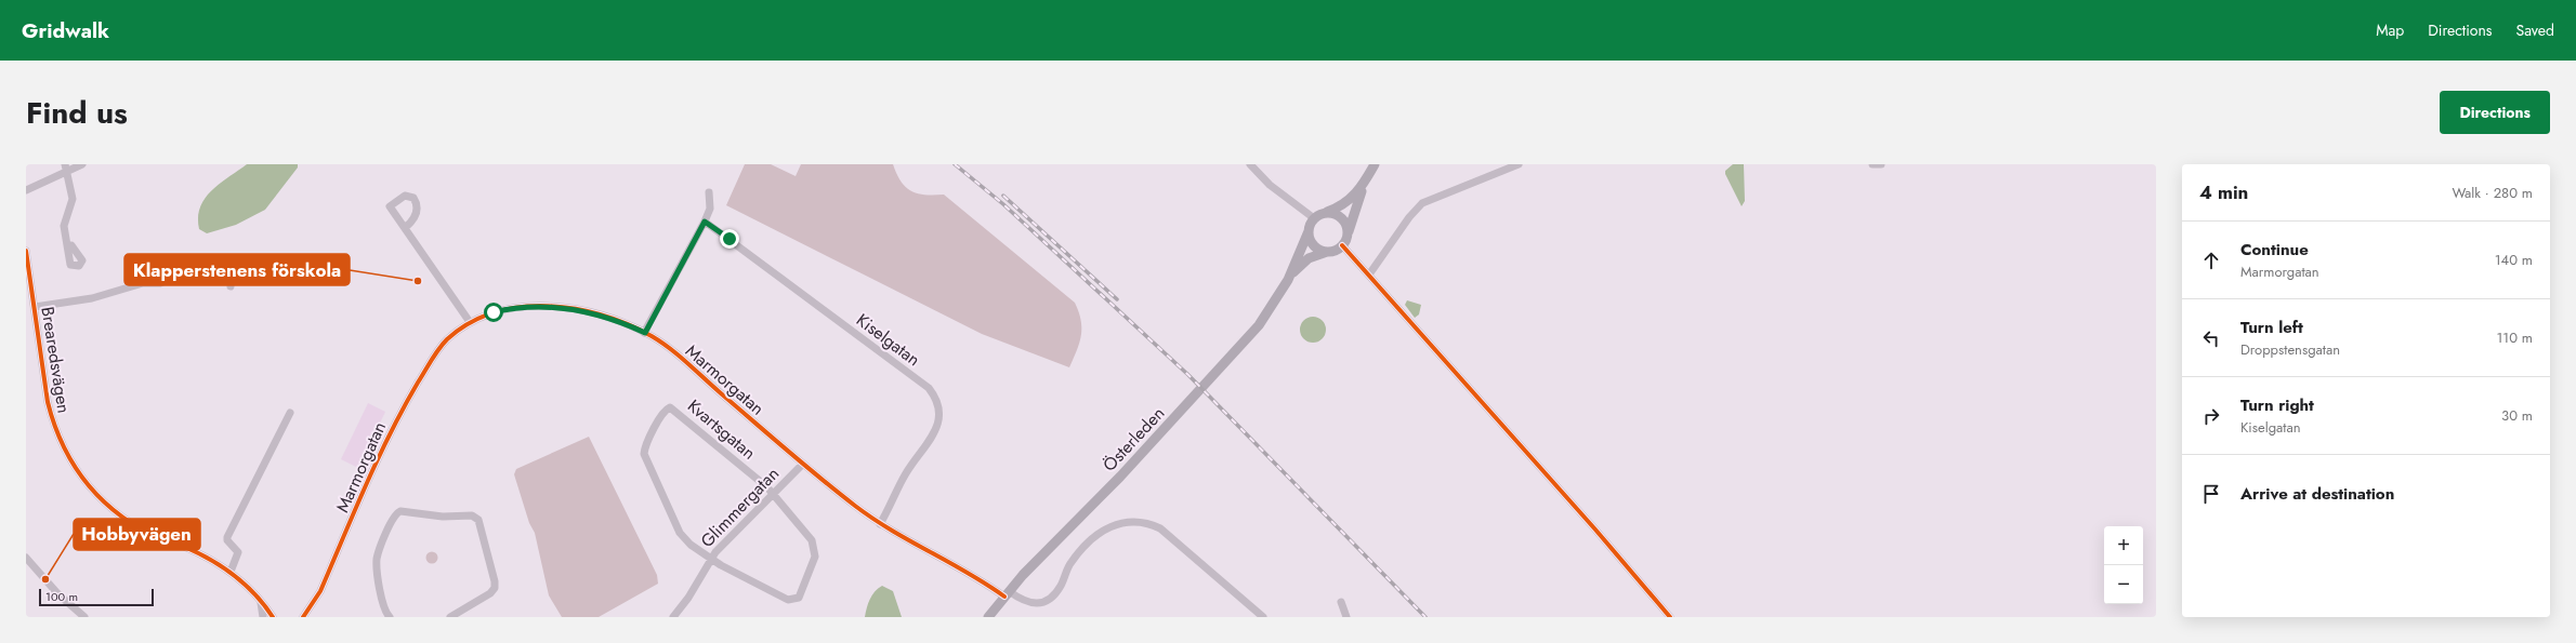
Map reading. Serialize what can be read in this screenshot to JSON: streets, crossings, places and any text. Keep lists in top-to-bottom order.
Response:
{
  "streets": {
    "main road": ["Österleden"],
    "street": [
      "Kiselgatan",
      "Brearedsvägen",
      "Marmorgatan",
      "Kvartsgatan",
      "Glimmergatan"
    ]
  },
  "crossings": [
    ["Kiselgatan", "Marmorgatan"],
    ["Marmorgatan", "Österleden"],
    ["Marmorgatan", "Glimmergatan"],
    ["Kvartsgatan", "Glimmergatan"]
  ],
  "places": ["Klapperstenens förskola", "Hobbyvägen"],
  "scale_bar": "100 m",
  "page": {
    "header": "Gridwalk",
    "nav": ["Map", "Directions", "Saved"],
    "title": "Find us",
    "buttons": "Directions",
    "heading": ["4 min", "Walk · 280 m"],
    "list": [
      ["Continue", "Marmorgatan", "140 m"],
      ["Turn left", "Droppstensgatan", "110 m"],
      ["Turn right", "Kiselgatan", "30 m"],
      "Arrive at destination"
    ],
    "map_buttons": ["+", "−"],
    "scale": "100 m"
  }
}
